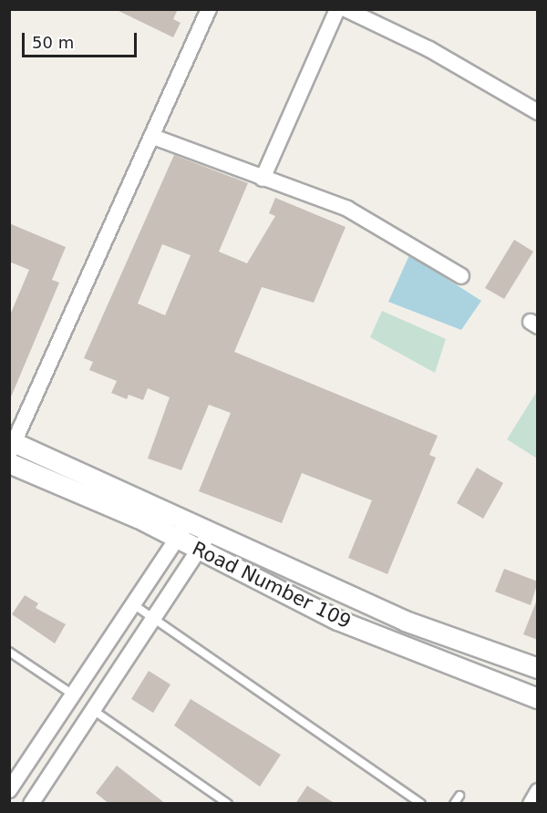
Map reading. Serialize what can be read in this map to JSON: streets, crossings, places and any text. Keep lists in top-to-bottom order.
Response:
{
  "streets": {
    "street": ["Road Number 109"]
  },
  "scale_bar": "50 m"
}
